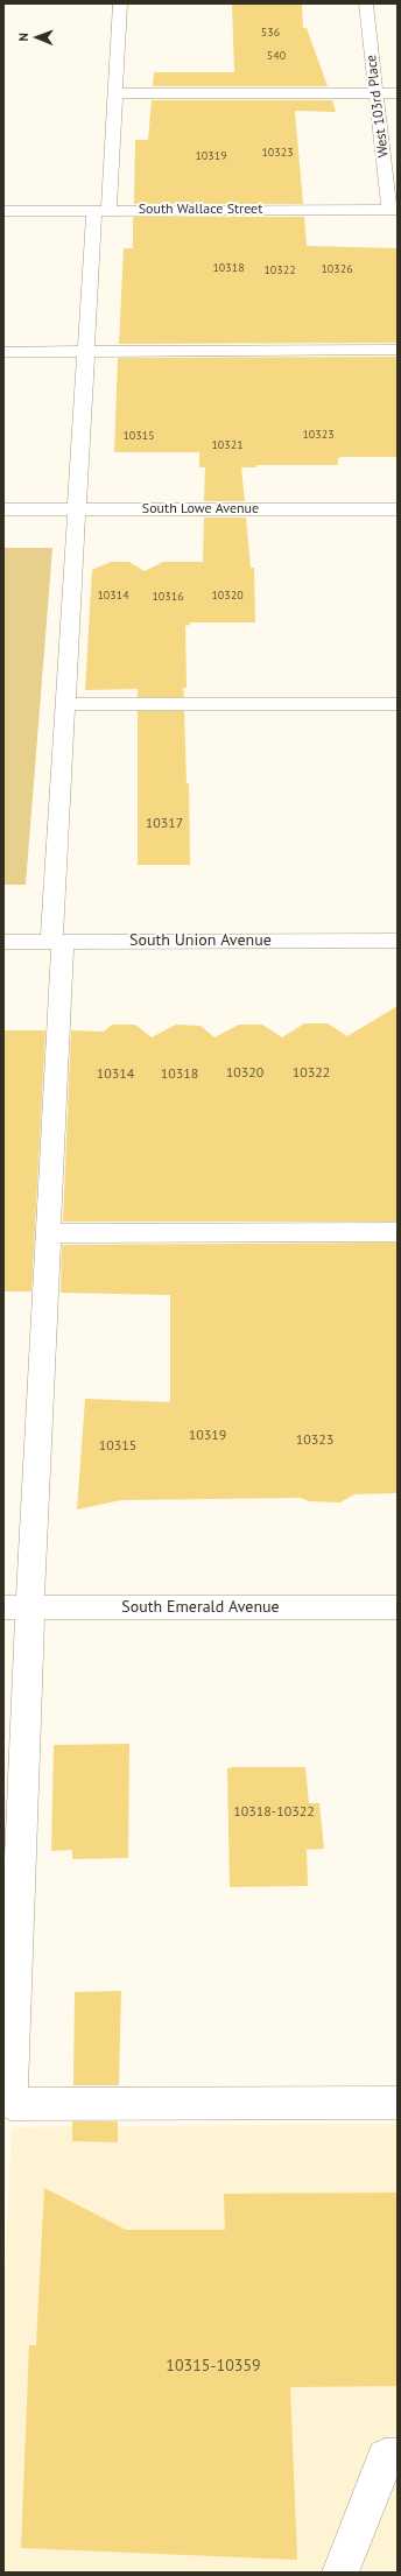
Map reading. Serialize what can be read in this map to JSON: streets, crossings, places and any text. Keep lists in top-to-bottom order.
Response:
{
  "streets": {
    "street": [
      "West 103rd Place",
      "South Wallace Street",
      "South Lowe Avenue",
      "South Union Avenue",
      "South Emerald Avenue"
    ]
  },
  "crossings": [
    ["West 103rd Place", "South Wallace Street"]
  ],
  "house_numbers": [
    "536",
    "540",
    "10323",
    "10319",
    "10318",
    "10326",
    "10322",
    "10323",
    "10315",
    "10321",
    "10314",
    "10320",
    "10316",
    "10317",
    "10320",
    "10322",
    "10314",
    "10318",
    "10319",
    "10323",
    "10315",
    "10318-10322",
    "10315-10359"
  ],
  "north": "left"
}
